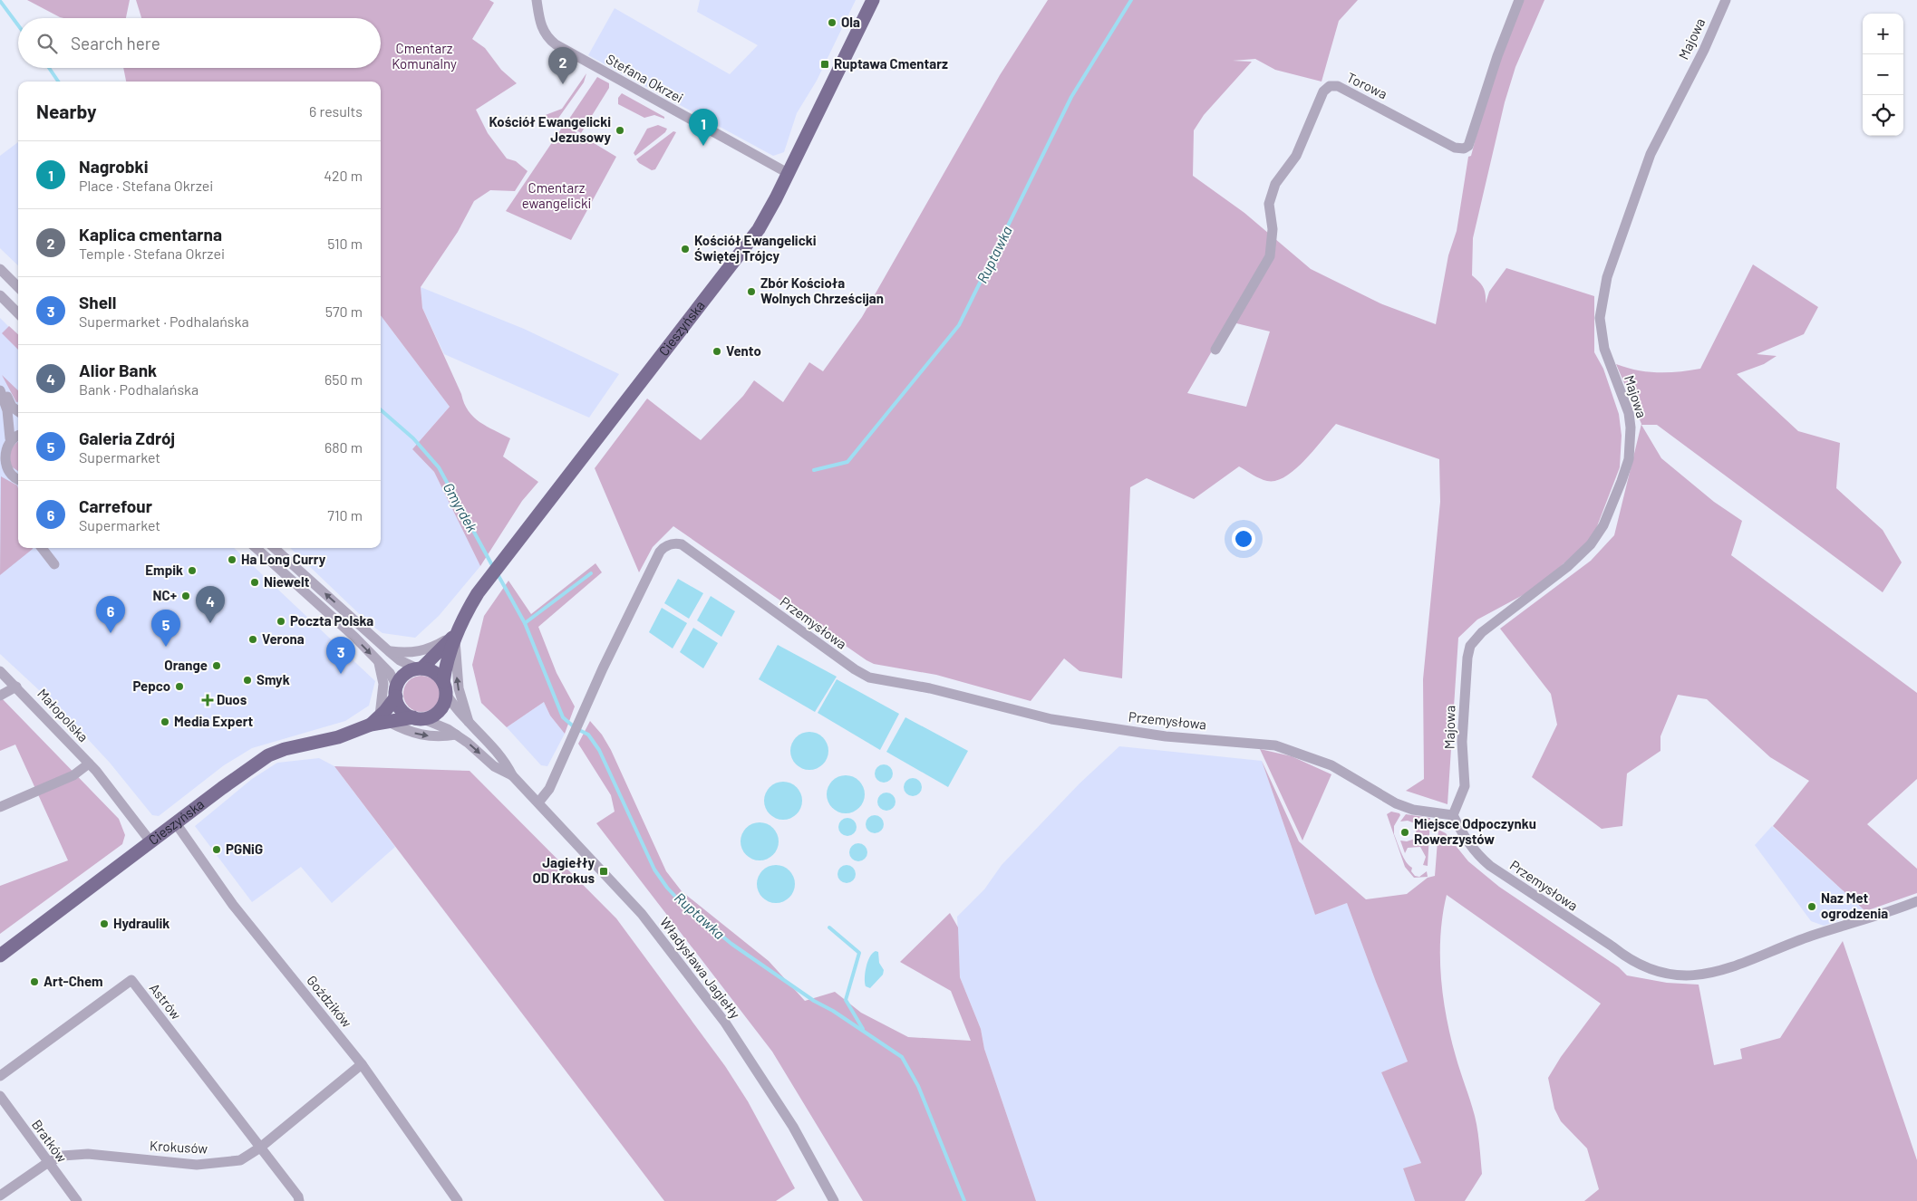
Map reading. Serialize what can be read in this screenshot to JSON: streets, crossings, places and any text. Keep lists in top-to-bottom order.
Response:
{
  "streets": {
    "main road": ["Cieszyńska"],
    "street": [
      "Majowa",
      "Stefana Okrzei",
      "Torowa",
      "Przemysłowa",
      "Małopolska",
      "Władysława Jagiełły",
      "Astrów",
      "Goździków",
      "Bratków",
      "Krokusów"
    ]
  },
  "crossings": [
    ["Majowa", "Przemysłowa"],
    ["Stefana Okrzei", "Cieszyńska"],
    ["Cieszyńska", "Małopolska"],
    ["Cieszyńska", "Władysława Jagiełły"],
    ["Cieszyńska", "Goździków"],
    ["Przemysłowa", "Władysława Jagiełły"],
    ["Astrów", "Krokusów"],
    ["Goździków", "Krokusów"],
    ["Bratków", "Krokusów"]
  ],
  "water": ["Ruptawka", "Gmyrdek"],
  "parks": ["Cmentarz Komunalny", "Cmentarz ewangelicki"],
  "places": {
    "other": [
      "Ola",
      "Kościół Ewangelicki Jezusowy",
      "Kościół Ewangelicki Świętej Trójcy",
      "Zbór Kościoła Wolnych Chrześcijan",
      "Vento",
      "Ha Long Curry",
      "Empik",
      "Niewelt",
      "NC+",
      "Poczta Polska",
      "Verona",
      "Orange",
      "Smyk",
      "Pepco",
      "Media Expert",
      "Miejsce Odpoczynku Rowerzystów",
      "PGNiG",
      "Naz Met ogrodzenia",
      "Hydraulik",
      "Art-Chem"
    ],
    "transit": ["Ruptawa Cmentarz", "Jagiełły OD Krokus"],
    "health": ["Duos"]
  },
  "page": {
    "map_buttons": ["+", "−"],
    "search": "Search here",
    "pins": [
      "2",
      "1",
      "4",
      "6",
      "5",
      "3"
    ],
    "heading": ["Nearby", "6 results"],
    "list": [
      {
        "mark": "1",
        "name": "Nagrobki",
        "note": "Place · Stefana Okrzei",
        "value": "420 m"
      },
      {
        "mark": "2",
        "name": "Kaplica cmentarna",
        "note": "Temple · Stefana Okrzei",
        "value": "510 m"
      },
      {
        "mark": "3",
        "name": "Shell",
        "note": "Supermarket · Podhalańska",
        "value": "570 m"
      },
      {
        "mark": "4",
        "name": "Alior Bank",
        "note": "Bank · Podhalańska",
        "value": "650 m"
      },
      {
        "mark": "5",
        "name": "Galeria Zdrój",
        "note": "Supermarket",
        "value": "680 m"
      },
      {
        "mark": "6",
        "name": "Carrefour",
        "note": "Supermarket",
        "value": "710 m"
      }
    ]
  }
}
